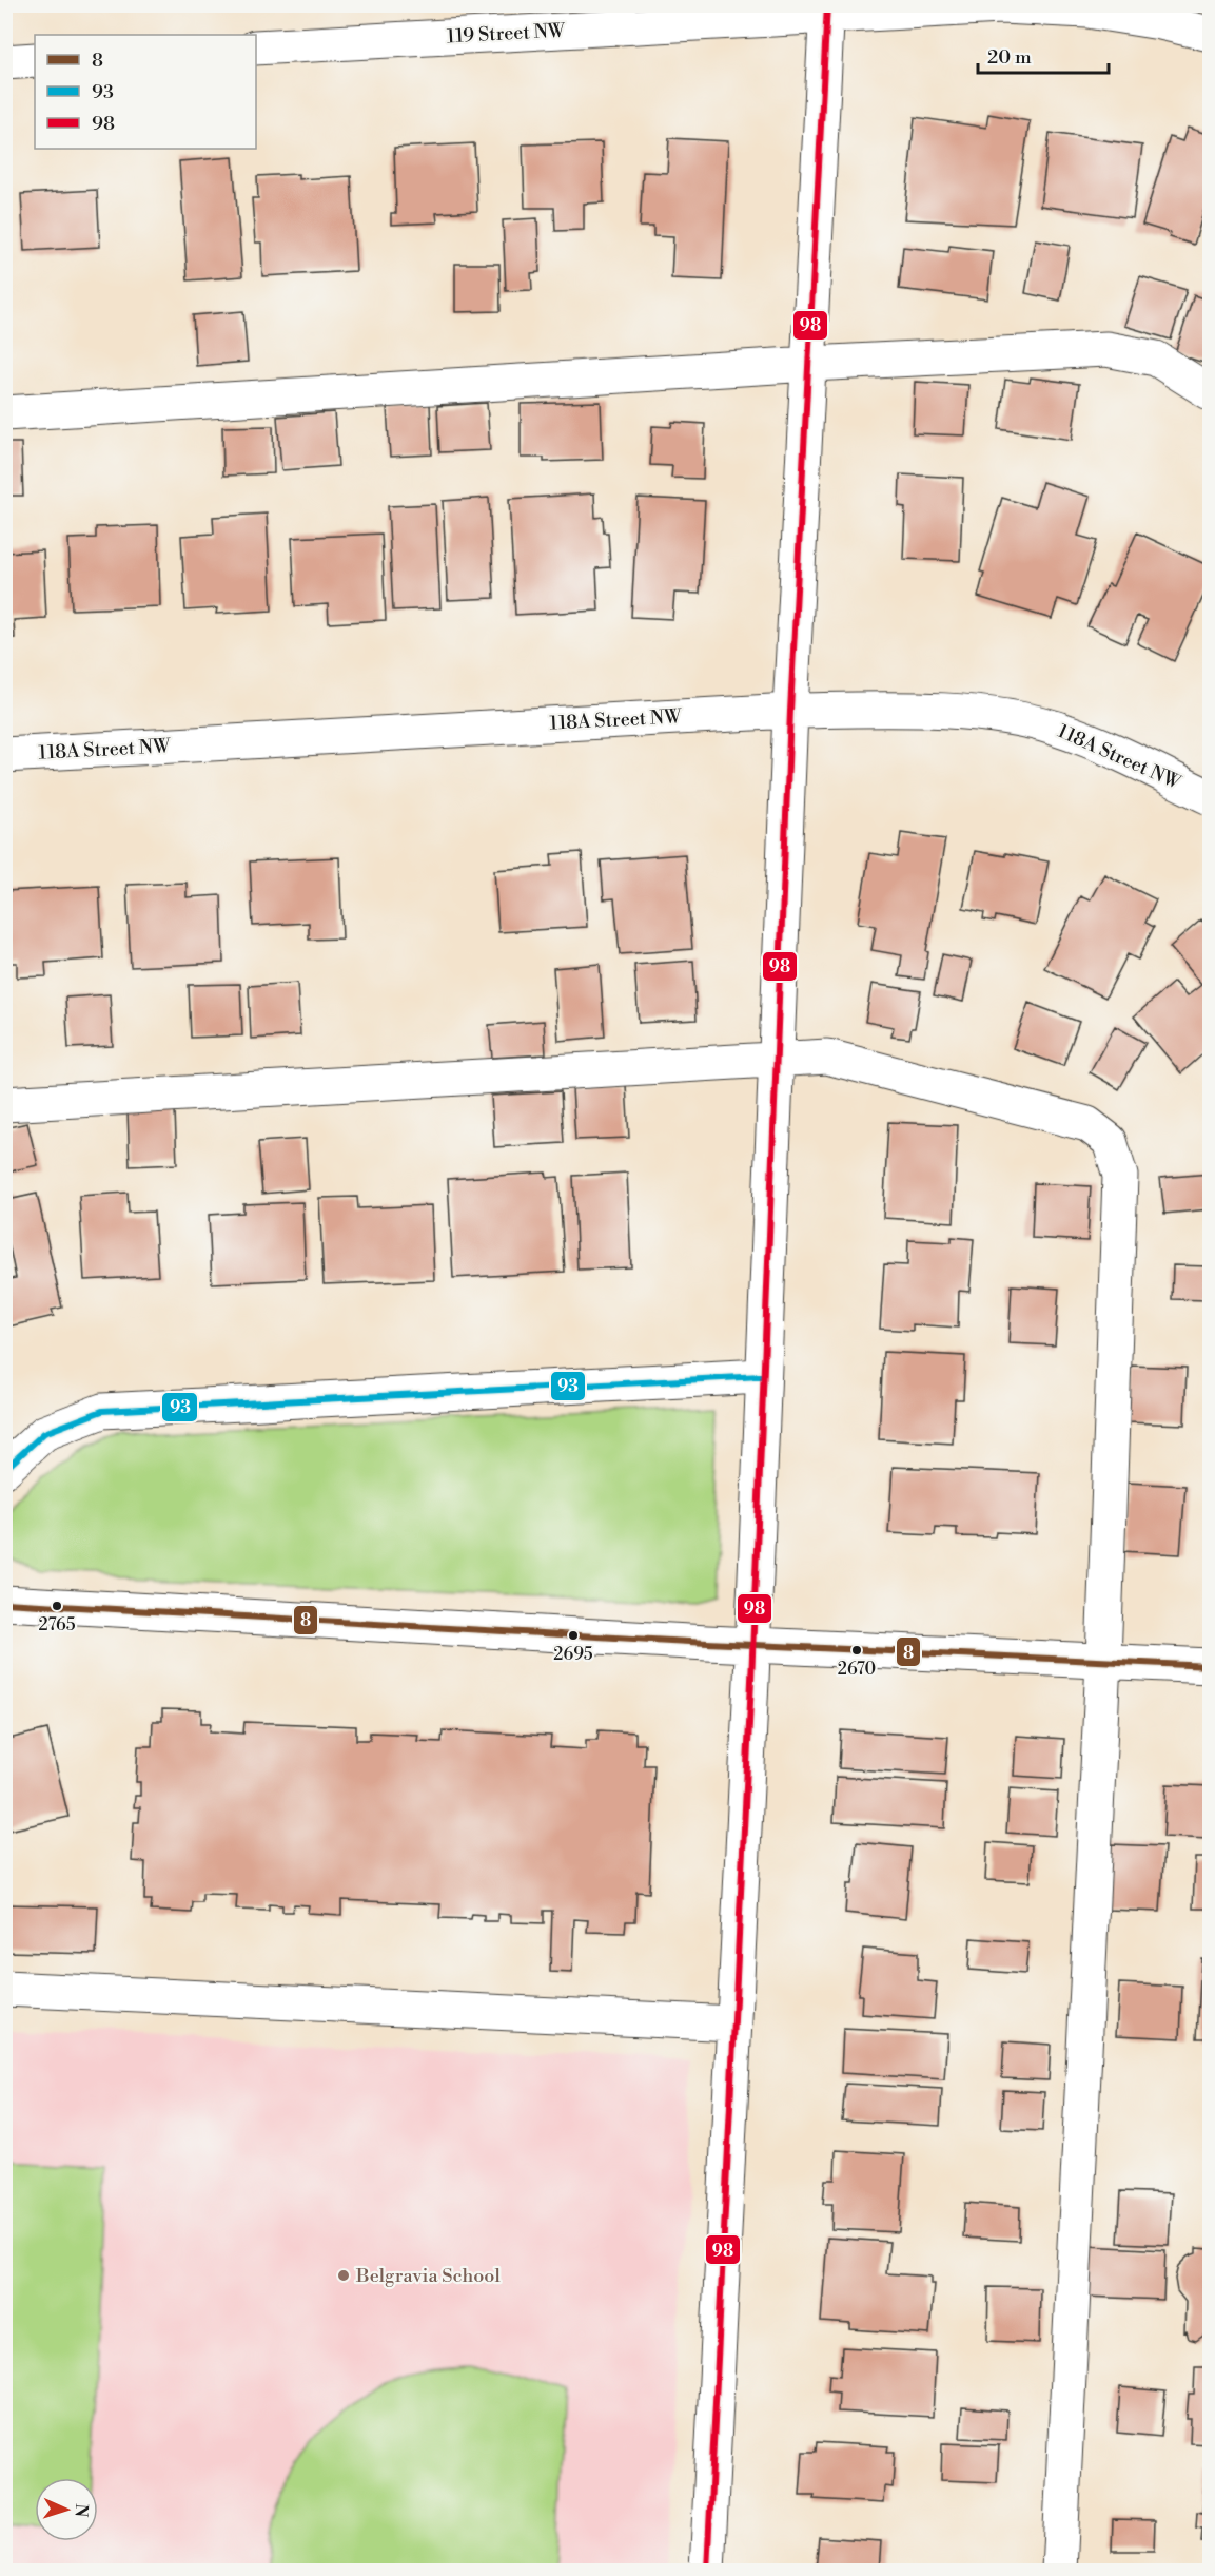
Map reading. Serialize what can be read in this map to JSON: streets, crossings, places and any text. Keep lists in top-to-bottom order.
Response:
{
  "streets": {
    "street": ["119 Street NW", "118A Street NW"]
  },
  "places": [
    "2765",
    "2695",
    "2670",
    "Belgravia School"
  ],
  "lines": ["transit line 98", "transit line 93", "transit line 8"],
  "legend": ["8", "93", "98"],
  "scale_bar": "20 m",
  "north": "right"
}
